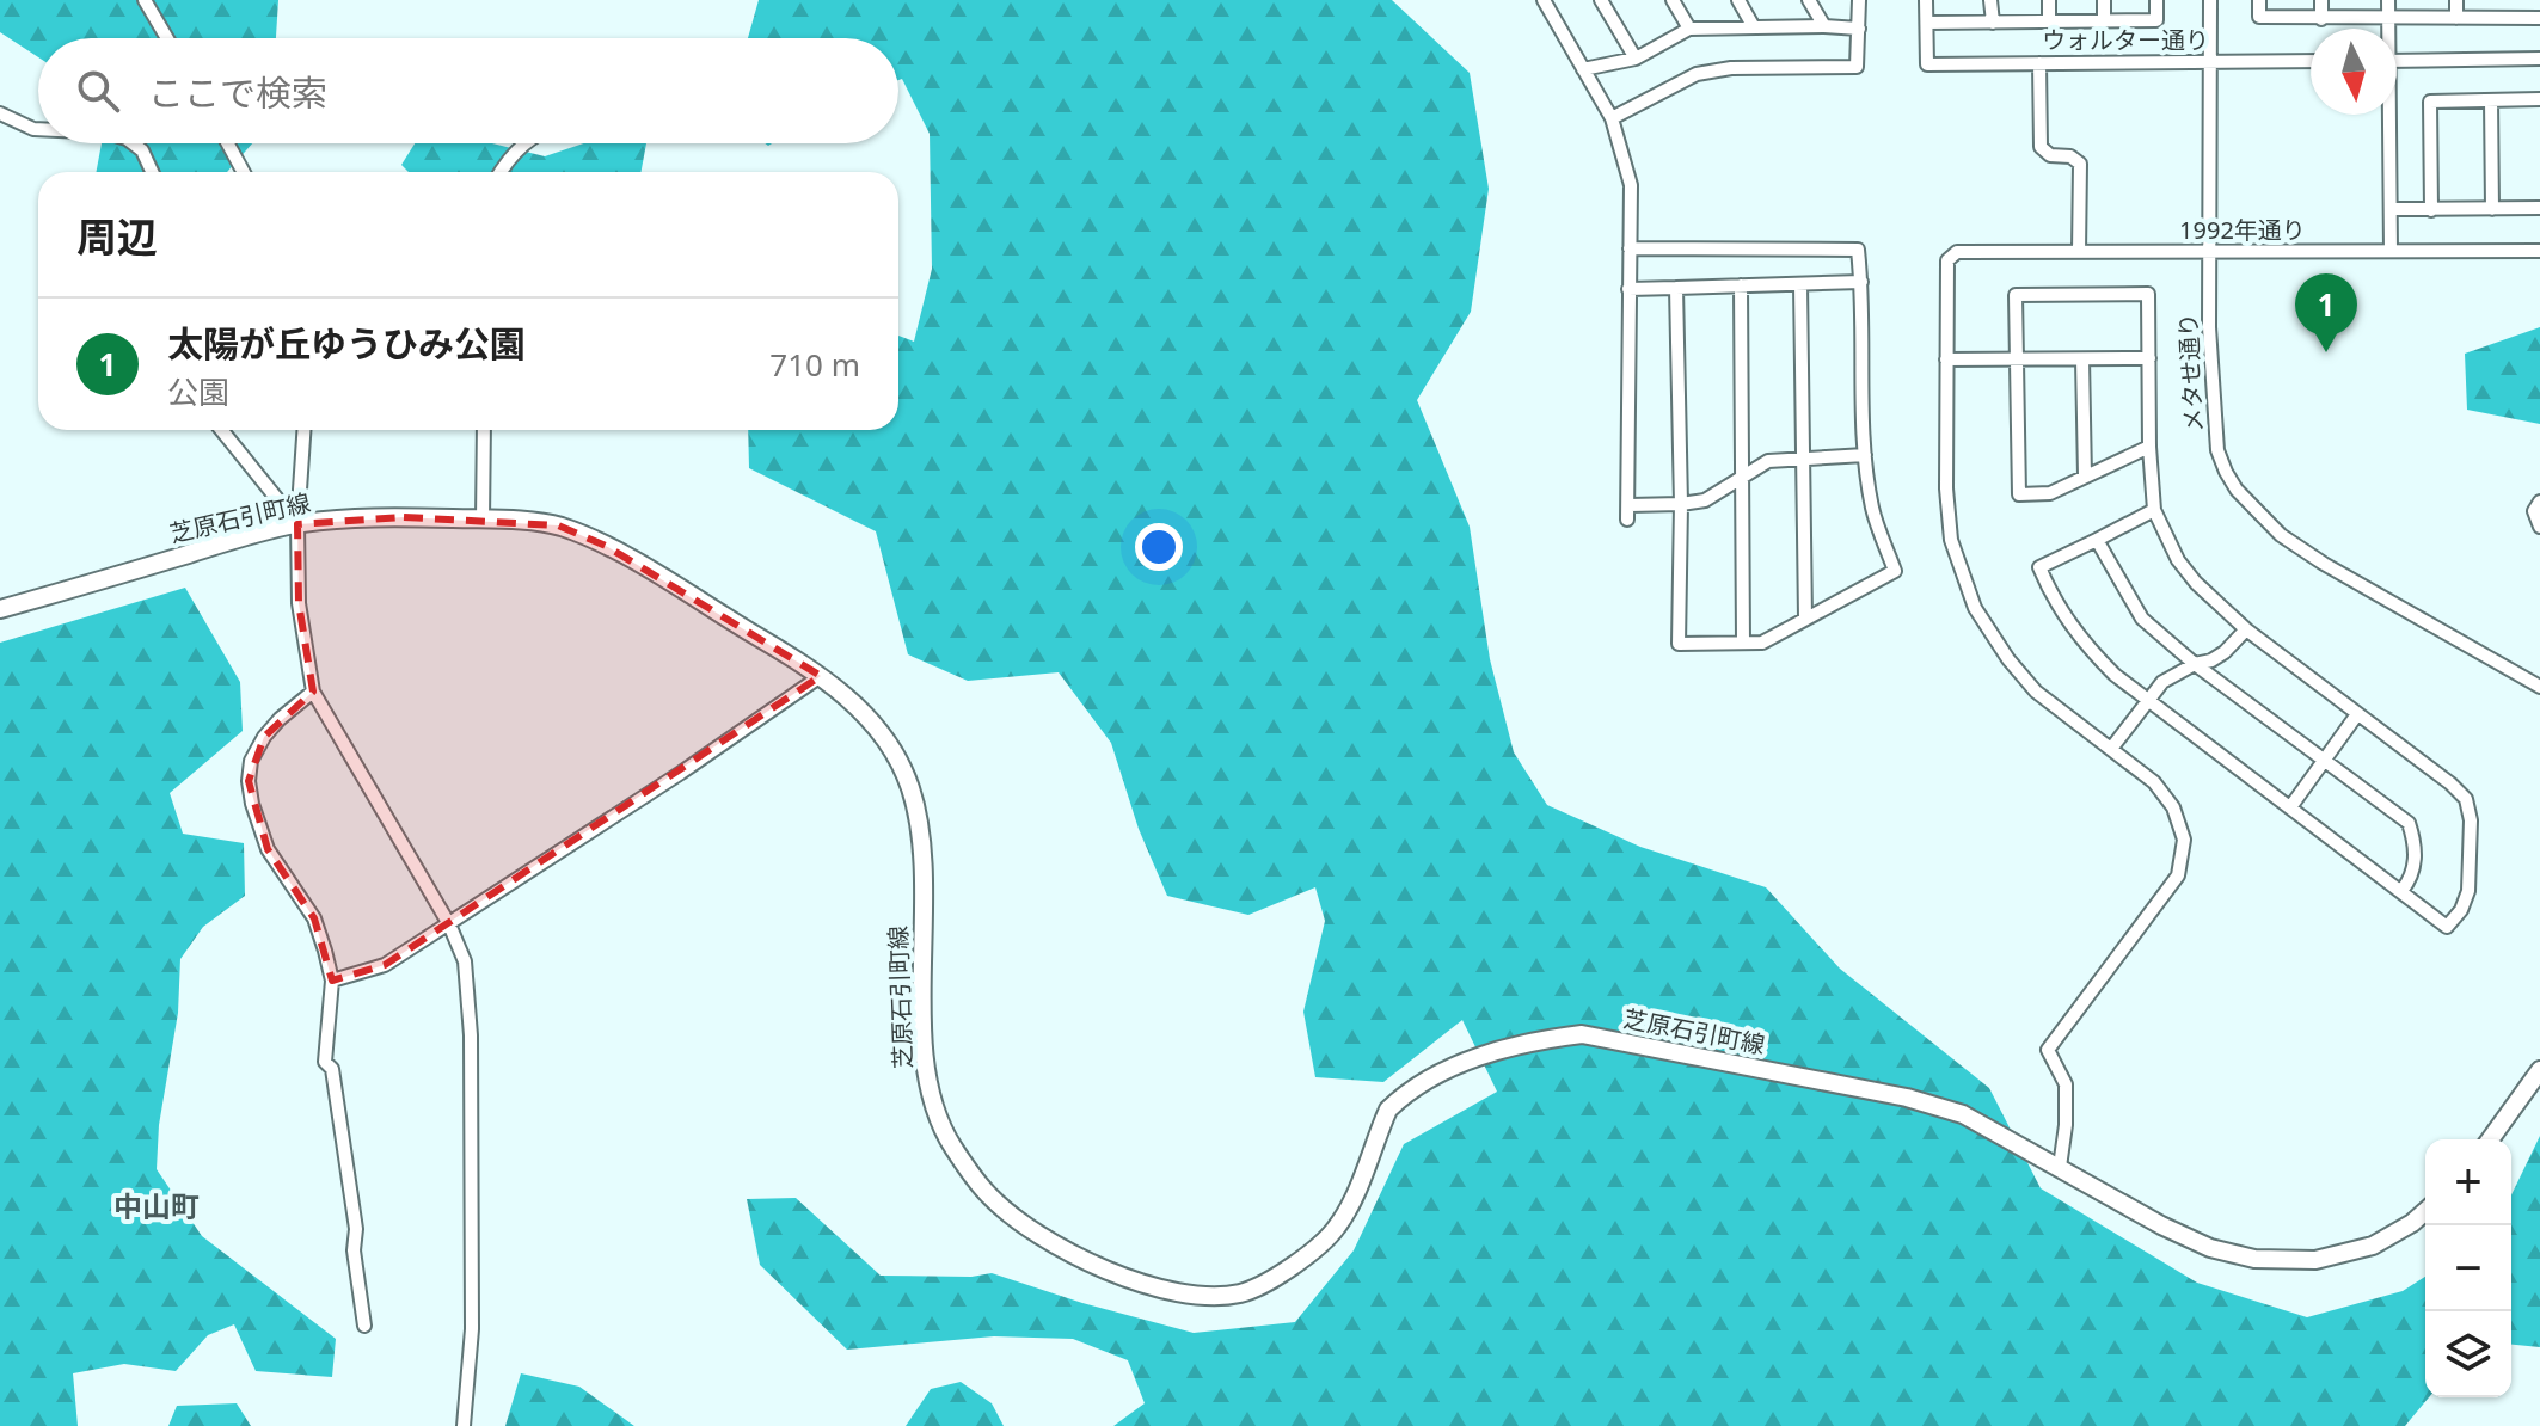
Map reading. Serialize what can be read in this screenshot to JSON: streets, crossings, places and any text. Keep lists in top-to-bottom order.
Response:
{
  "streets": {
    "main road": ["芝原石引町線"],
    "street": ["ウォルター通り", "1992年通り", "メタせ通り"]
  },
  "crossings": [
    ["ウォルター通り", "メタせ通り"],
    ["1992年通り", "メタせ通り"]
  ],
  "districts": ["中山町"],
  "north": "bottom",
  "page": {
    "search": "ここで検索",
    "heading": "周辺",
    "pins": "1",
    "list": [
      {
        "mark": "1",
        "name": "太陽が丘ゆうひみ公園",
        "note": "公園",
        "value": "710 m"
      }
    ],
    "map_buttons": ["+", "−"]
  }
}
